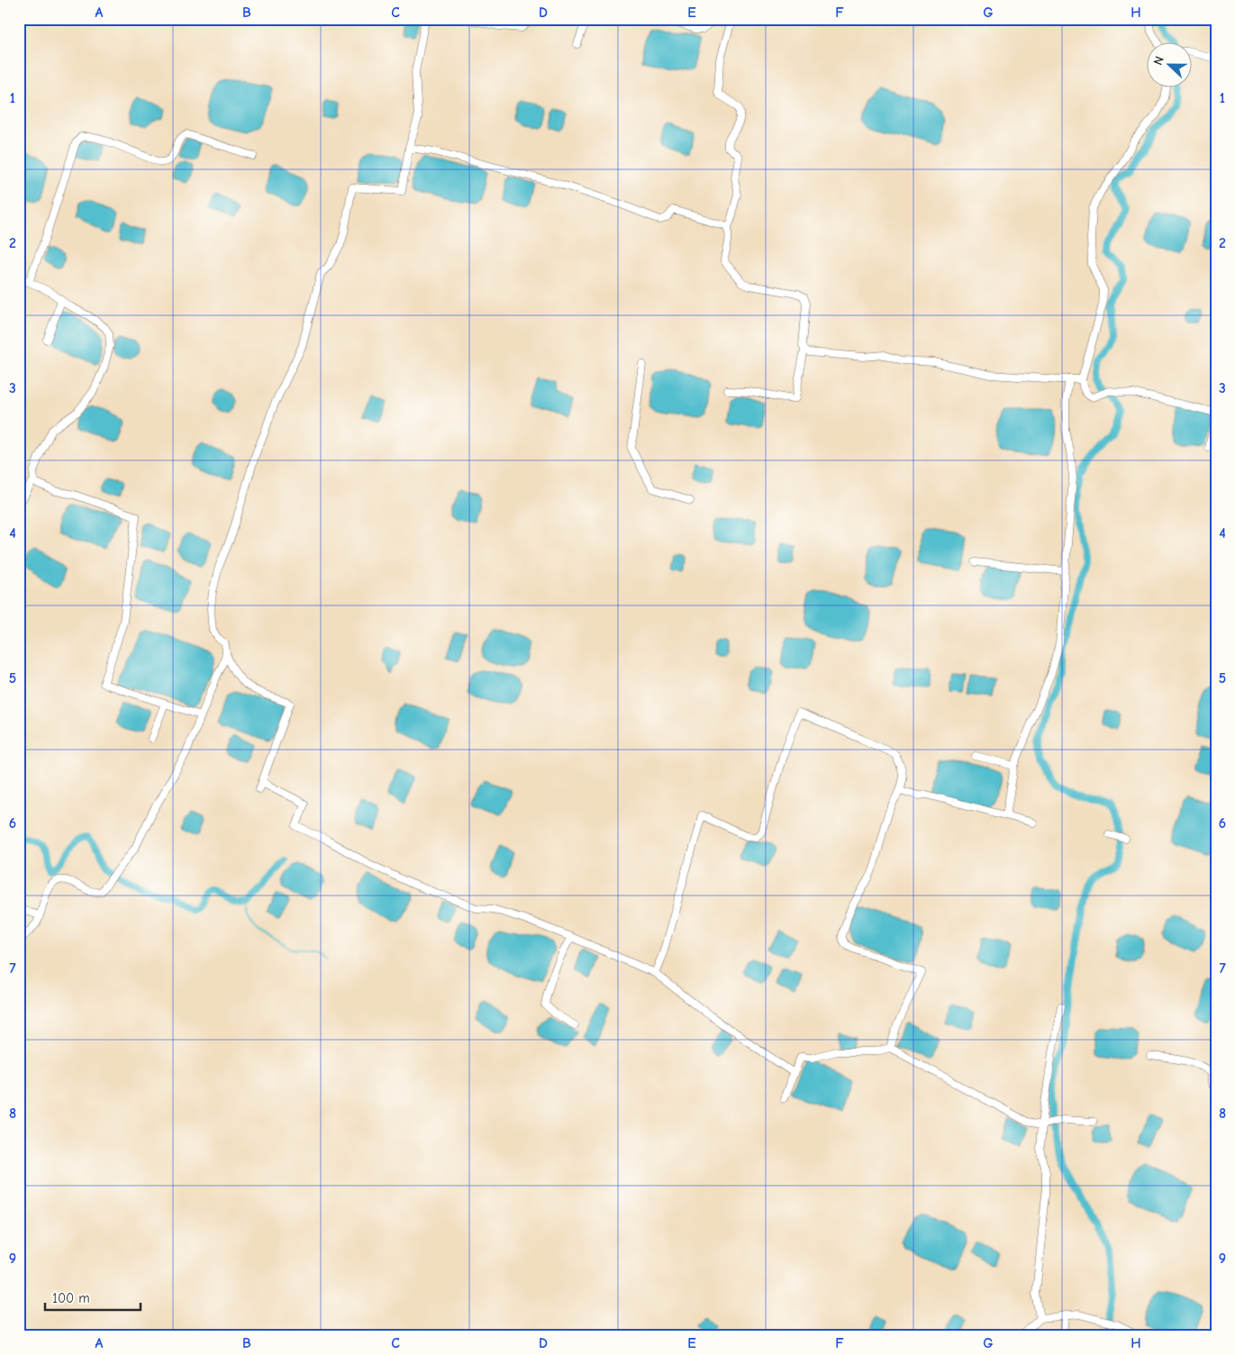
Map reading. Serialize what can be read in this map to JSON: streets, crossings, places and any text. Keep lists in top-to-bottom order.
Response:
{
  "scale_bar": "100 m",
  "north": "left",
  "grid": {
    "columns": [
      "A",
      "B",
      "C",
      "D",
      "E",
      "F",
      "G",
      "H"
    ],
    "rows": [
      "1",
      "2",
      "3",
      "4",
      "5",
      "6",
      "7",
      "8",
      "9"
    ]
  }
}
